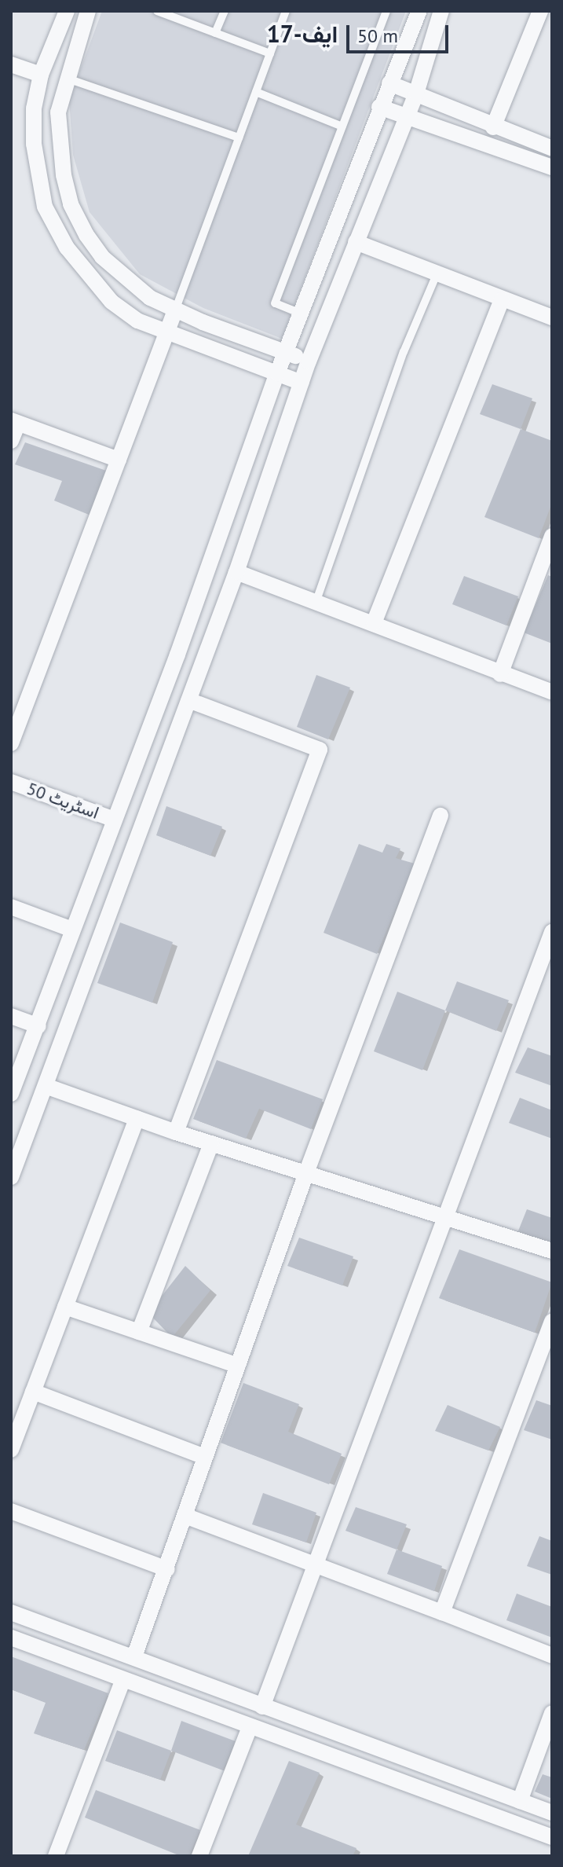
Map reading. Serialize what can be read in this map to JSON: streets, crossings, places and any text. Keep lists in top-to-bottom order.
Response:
{
  "streets": {
    "street": ["اسٹریٹ 50"]
  },
  "districts": ["ایف-17"],
  "scale_bar": "50 m"
}
